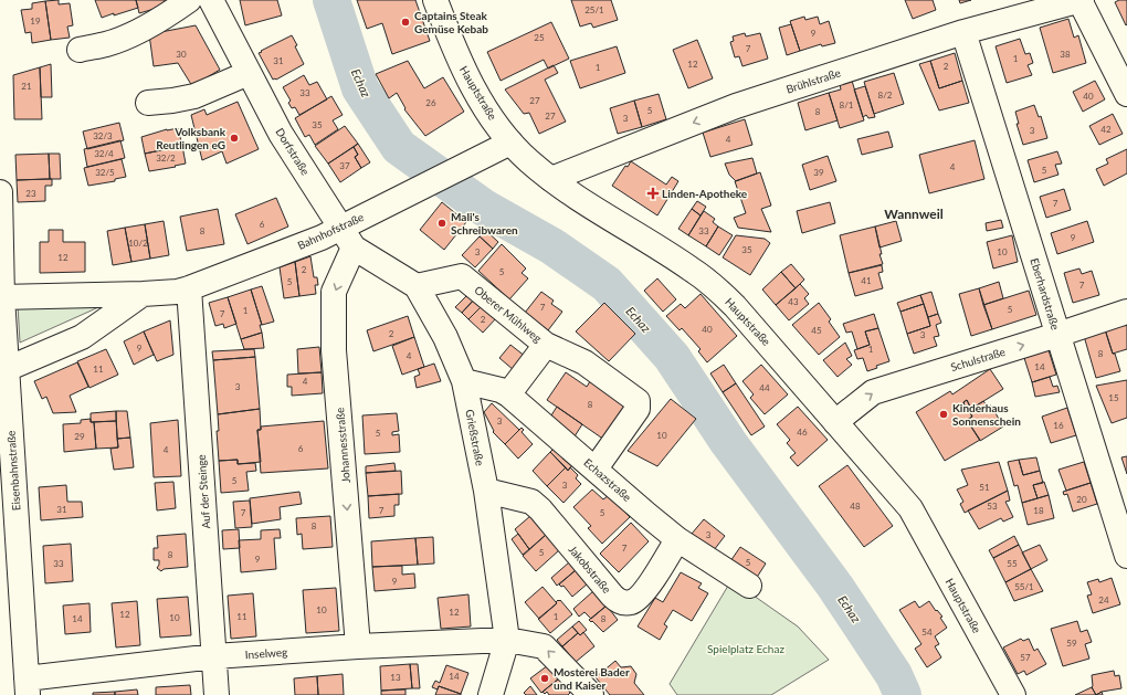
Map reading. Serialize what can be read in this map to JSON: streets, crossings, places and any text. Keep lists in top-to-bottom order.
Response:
{
  "streets": {
    "street": [
      "Brühlstraße",
      "Hauptstraße",
      "Dorfstraße",
      "Bahnhofstraße",
      "Eberhardstraße",
      "Oberer Mühlweg",
      "Schulstraße",
      "Grießstraße",
      "Johannesstraße",
      "Eisenbahnstraße",
      "Echazstraße",
      "Auf der Steinge",
      "Jakobstraße",
      "Inselweg"
    ]
  },
  "crossings": [
    ["Brühlstraße", "Hauptstraße"],
    ["Brühlstraße", "Eberhardstraße"],
    ["Hauptstraße", "Bahnhofstraße"],
    ["Hauptstraße", "Schulstraße"],
    ["Dorfstraße", "Bahnhofstraße"],
    ["Dorfstraße", "Grießstraße"],
    ["Bahnhofstraße", "Grießstraße"],
    ["Bahnhofstraße", "Eisenbahnstraße"],
    ["Bahnhofstraße", "Auf der Steinge"],
    ["Eberhardstraße", "Schulstraße"],
    ["Oberer Mühlweg", "Grießstraße"],
    ["Oberer Mühlweg", "Echazstraße"],
    ["Grießstraße", "Johannesstraße"],
    ["Grießstraße", "Echazstraße"],
    ["Grießstraße", "Jakobstraße"],
    ["Grießstraße", "Inselweg"],
    ["Johannesstraße", "Inselweg"],
    ["Eisenbahnstraße", "Inselweg"],
    ["Echazstraße", "Jakobstraße"],
    ["Auf der Steinge", "Inselweg"]
  ],
  "one_way": ["Brühlstraße", "Schulstraße", "Johannesstraße"],
  "districts": ["Wannweil"],
  "water": ["Echaz"],
  "parks": ["Spielplatz Echaz"],
  "places": {
    "other": [
      "Captains Steak Gemüse Kebab",
      "Volksbank Reutlingen eG",
      "Mali's Schreibwaren",
      "Kinderhaus Sonnenschein",
      "Mosterei Bader und Kaiser"
    ],
    "health": ["Linden-Apotheke"]
  },
  "house_numbers": [
    "25/1",
    "19",
    "9",
    "25",
    "7",
    "30",
    "38",
    "1",
    "31",
    "12",
    "2",
    "1",
    "21",
    "33",
    "8/2",
    "40",
    "27",
    "26",
    "8/1",
    "5",
    "8",
    "27",
    "3",
    "35",
    "42",
    "3",
    "32/3",
    "4",
    "32/4",
    "32/2",
    "37",
    "4",
    "5",
    "32/5",
    "39",
    "23",
    "7",
    "6",
    "8",
    "33",
    "9",
    "10/2",
    "35",
    "3",
    "10",
    "12",
    "2",
    "5",
    "41",
    "5",
    "7",
    "43",
    "7",
    "5",
    "1",
    "7",
    "2",
    "40",
    "45",
    "2",
    "3",
    "9",
    "1",
    "8",
    "4",
    "14",
    "11",
    "4",
    "3",
    "44",
    "15",
    "8",
    "3",
    "16",
    "46",
    "5",
    "10",
    "29",
    "6",
    "4",
    "5",
    "3",
    "51",
    "20",
    "48",
    "53",
    "31",
    "7",
    "18",
    "7",
    "5",
    "8",
    "3",
    "7",
    "5",
    "8",
    "9",
    "5",
    "33",
    "55",
    "9",
    "55/1",
    "24",
    "10",
    "12",
    "12",
    "11",
    "1",
    "10",
    "14",
    "8",
    "54",
    "59",
    "57",
    "14",
    "13"
  ]
}
